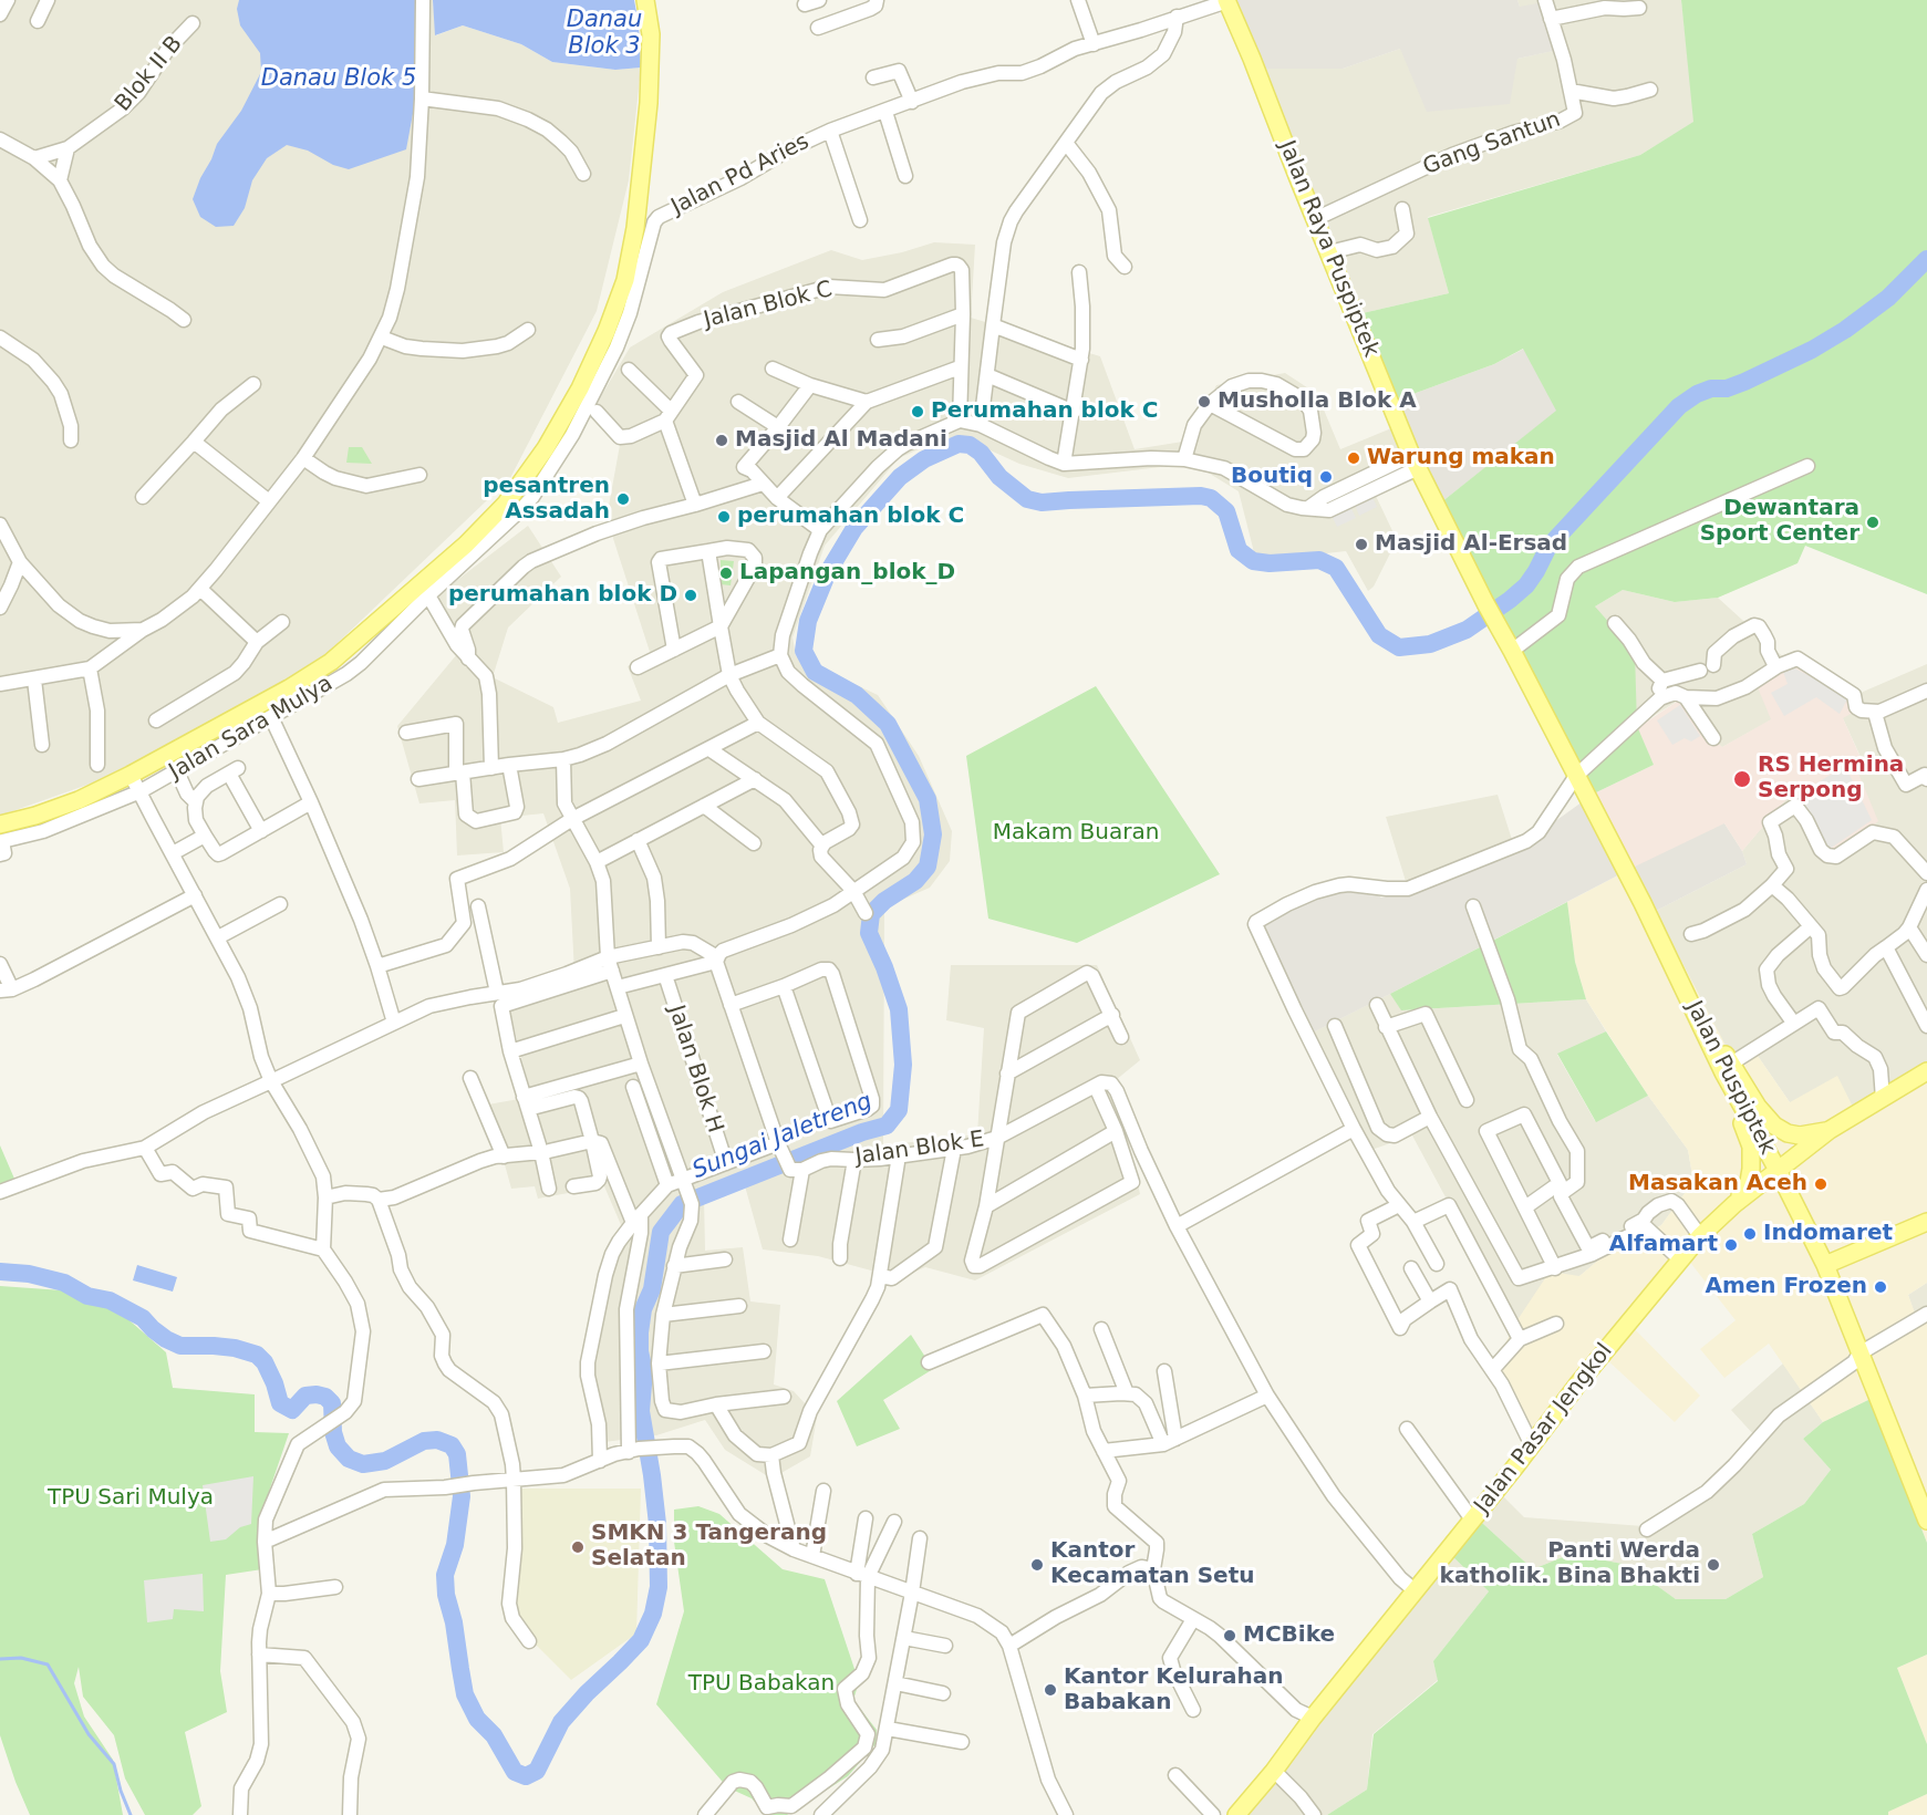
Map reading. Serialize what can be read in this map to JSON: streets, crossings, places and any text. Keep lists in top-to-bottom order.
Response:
{
  "streets": {
    "main road": ["Jalan Raya Puspiptek", "Jalan Puspiptek", "Jalan Pasar Jengkol"],
    "street": [
      "Blok II B",
      "Gang Santun",
      "Jalan Pd Aries",
      "Jalan Blok C",
      "Jalan Sara Mulya",
      "Jalan Blok H",
      "Jalan Blok E"
    ]
  },
  "crossings": [
    ["Gang Santun", "Jalan Raya Puspiptek"],
    ["Jalan Pd Aries", "Jalan Raya Puspiptek"],
    ["Jalan Pd Aries", "Jalan Sara Mulya"],
    ["Jalan Raya Puspiptek", "Jalan Puspiptek"]
  ],
  "water": ["Danau Blok 3", "Danau Blok 5", "Sungai Jaletreng"],
  "parks": ["Makam Buaran", "TPU Sari Mulya", "TPU Babakan"],
  "places": [
    "Musholla Blok A",
    "Perumahan blok C",
    "Masjid Al Madani",
    "Warung makan",
    "Boutiq",
    "pesantren Assadah",
    "perumahan blok C",
    "Dewantara Sport Center",
    "Masjid Al-Ersad",
    "Lapangan_blok_D",
    "perumahan blok D",
    "RS Hermina Serpong",
    "Masakan Aceh",
    "Indomaret",
    "Alfamart",
    "Amen Frozen",
    "SMKN 3 Tangerang Selatan",
    "Kantor Kecamatan Setu",
    "Panti Werda katholik. Bina Bhakti",
    "MCBike",
    "Kantor Kelurahan Babakan"
  ]
}
